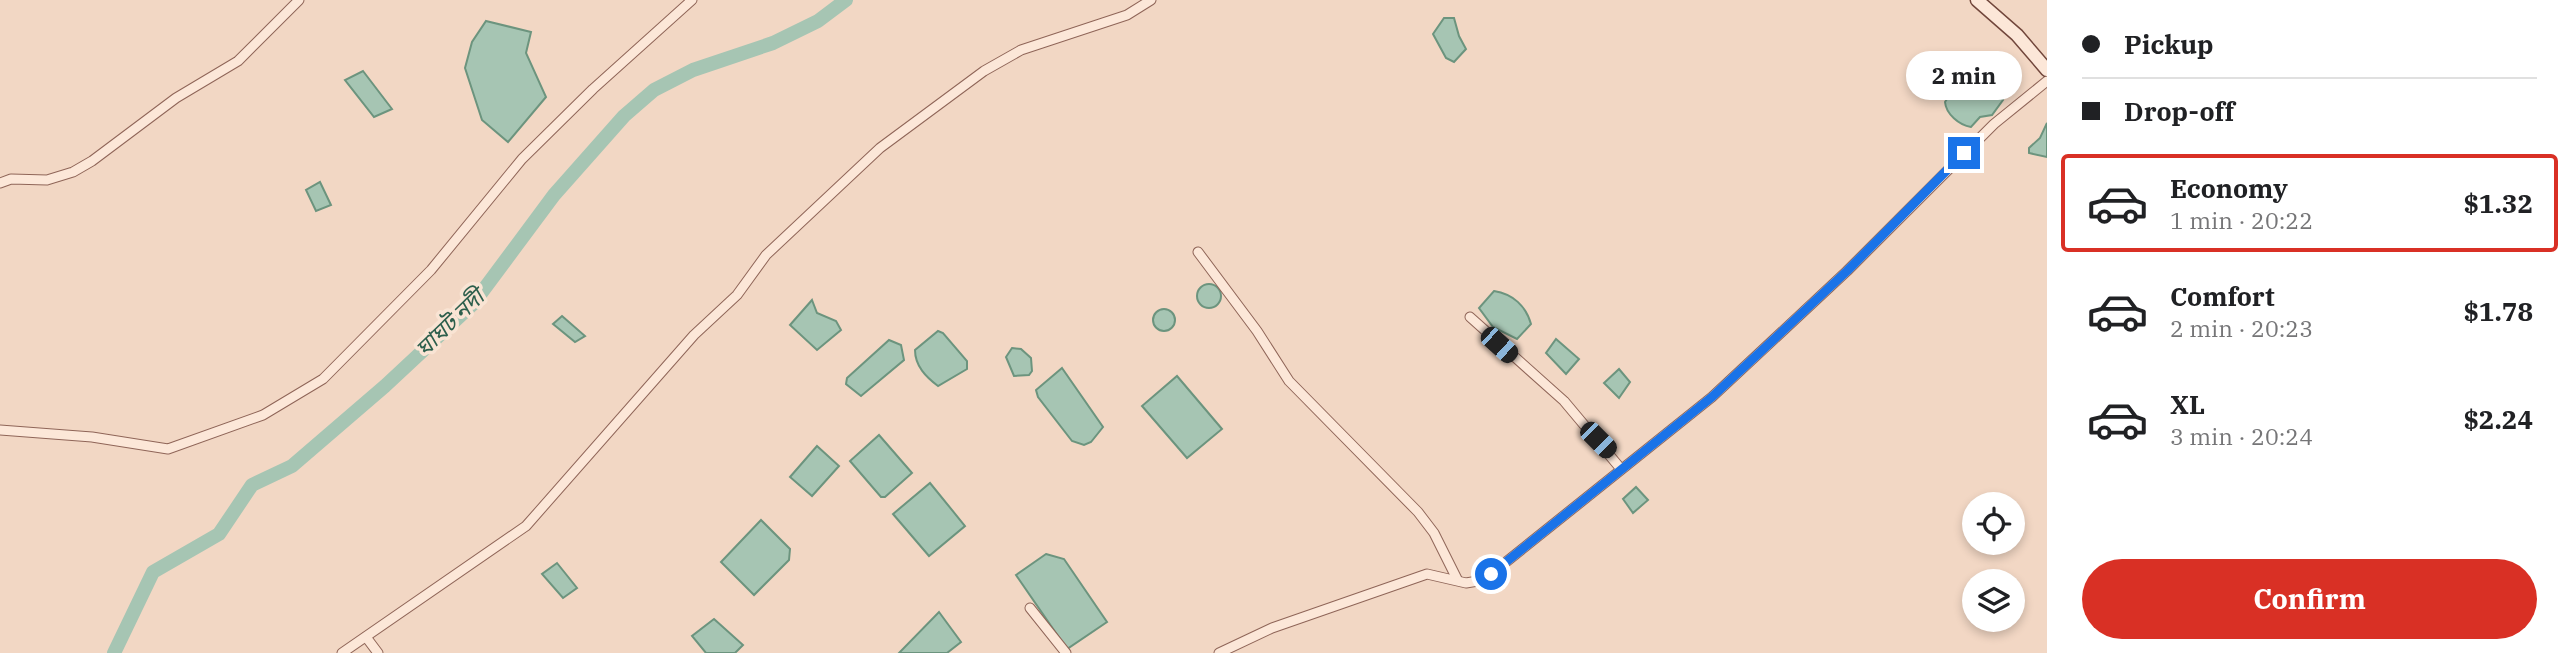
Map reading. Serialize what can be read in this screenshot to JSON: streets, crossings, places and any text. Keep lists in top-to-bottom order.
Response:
{
  "water": ["ঘাঘট নদী"],
  "page": {
    "banner": ["Pickup", "Drop-off"],
    "bubble": "2 min",
    "list": [
      {
        "name": "Economy",
        "note": "1 min · 20:22",
        "value": "$1.32"
      },
      {
        "name": "Comfort",
        "note": "2 min · 20:23",
        "value": "$1.78"
      },
      {
        "name": "XL",
        "note": "3 min · 20:24",
        "value": "$2.24"
      }
    ],
    "buttons": "Confirm"
  }
}
